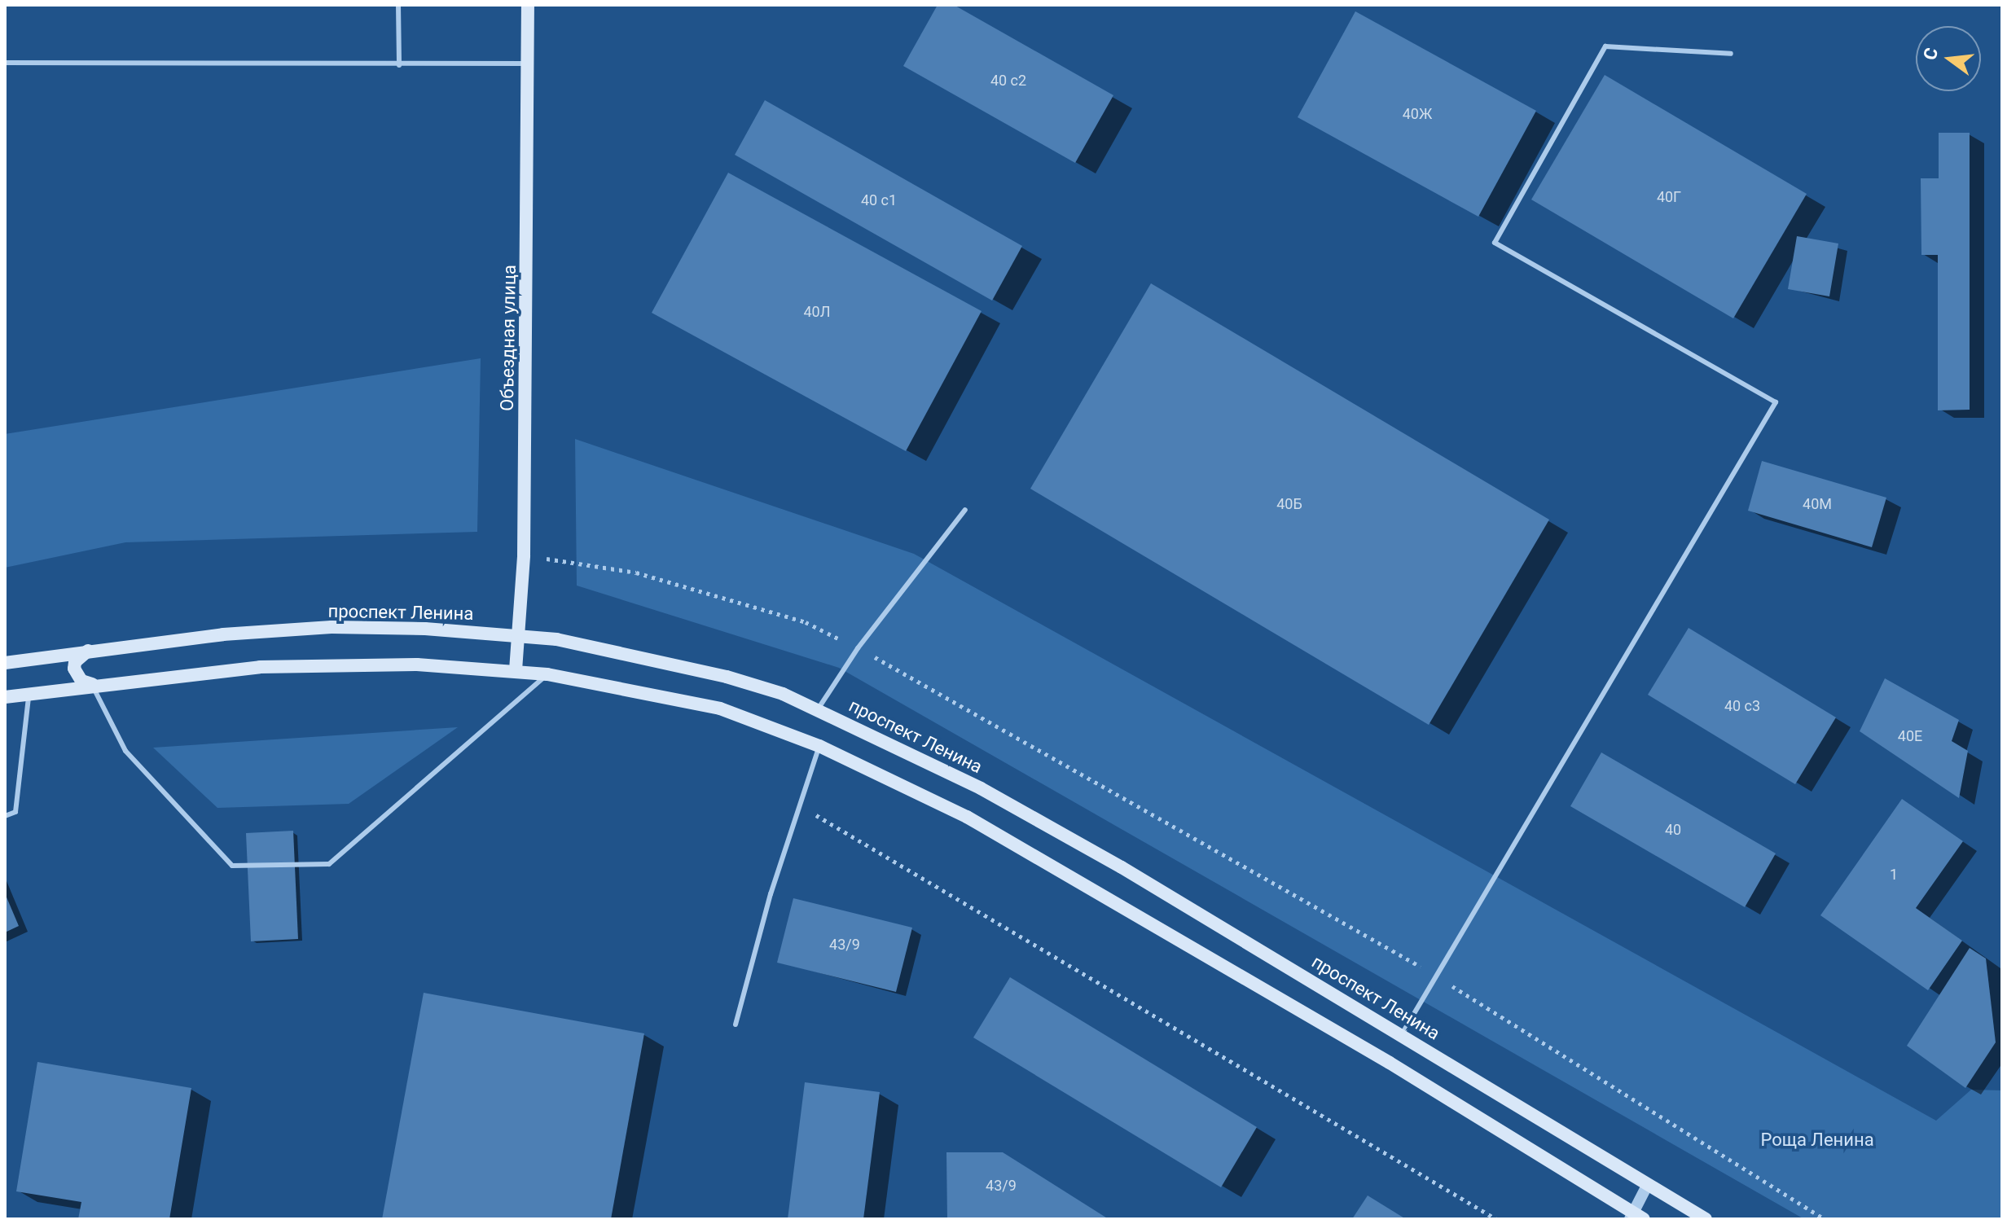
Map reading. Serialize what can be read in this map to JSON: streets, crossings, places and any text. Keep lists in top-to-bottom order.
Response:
{
  "streets": {
    "main road": ["Объездная улица", "проспект Ленина"]
  },
  "crossings": [
    ["Объездная улица", "проспект Ленина"]
  ],
  "parks": ["Роща Ленина"],
  "house_numbers": [
    "40 с2",
    "40Ж",
    "40Г",
    "40 с1",
    "40Л",
    "40Б",
    "40М",
    "40 с3",
    "40Е",
    "40",
    "1",
    "43/9",
    "43/9"
  ],
  "north": "left"
}
